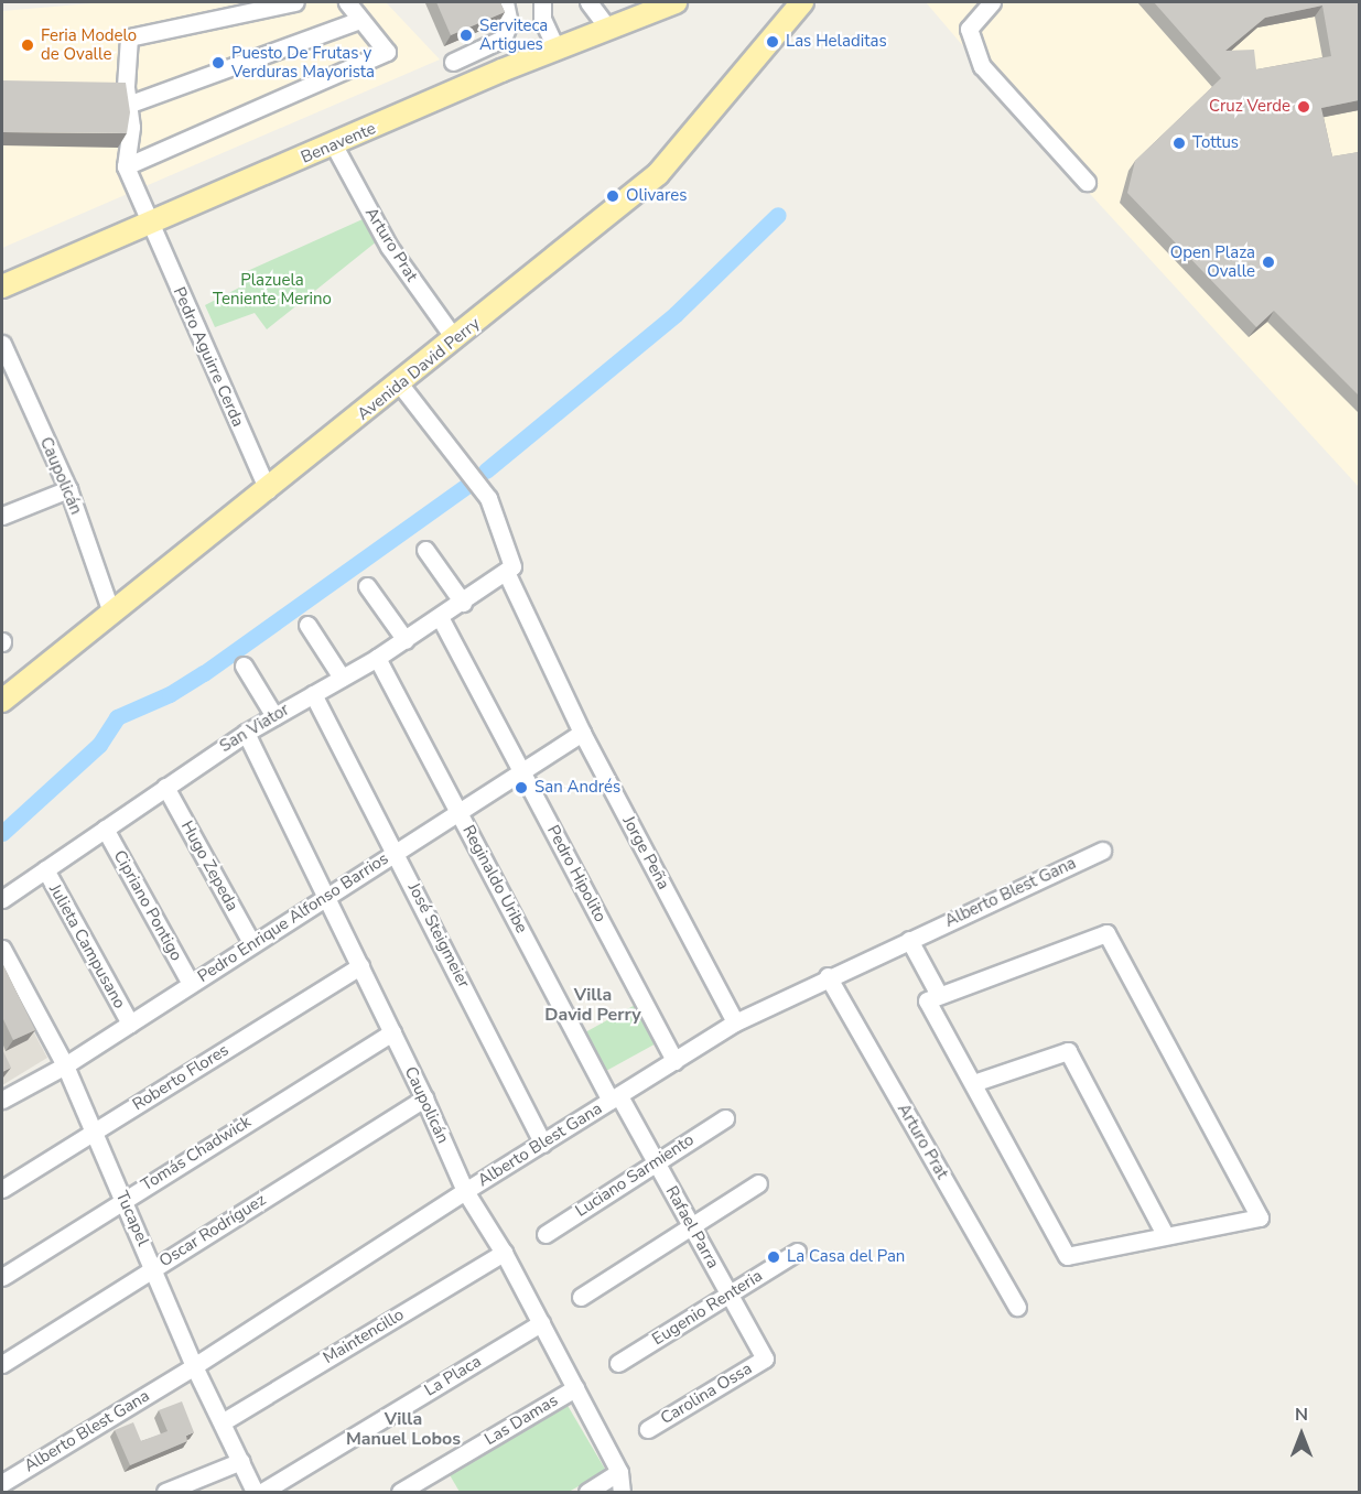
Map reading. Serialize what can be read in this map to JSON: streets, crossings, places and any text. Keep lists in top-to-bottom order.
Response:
{
  "streets": {
    "main road": ["Benavente", "Avenida David Perry"],
    "street": [
      "Arturo Prat",
      "Pedro Aguirre Cerda",
      "Caupolicán",
      "San Viator",
      "Jorge Peña",
      "Hugo Zepeda",
      "Pedro Hipolito",
      "Reginaldo Uribe",
      "Alberto Blest Gana",
      "Cipriano Pontigo",
      "Pedro Enrique Alfonso Barrios",
      "José Steigmeier",
      "Julieta Campusano",
      "Roberto Flores",
      "Tomás Chadwick",
      "Luciano Sarmiento",
      "Tucapel",
      "Rafael Parra",
      "Oscar Rodríguez",
      "Eugenio Renteria",
      "Maintencillo",
      "La Placa",
      "Carolina Ossa",
      "Las Damas"
    ]
  },
  "crossings": [
    ["Benavente", "Arturo Prat"],
    ["Benavente", "Pedro Aguirre Cerda"],
    ["Arturo Prat", "Avenida David Perry"],
    ["Arturo Prat", "Alberto Blest Gana"],
    ["Pedro Aguirre Cerda", "Avenida David Perry"],
    ["Avenida David Perry", "Caupolicán"],
    ["Avenida David Perry", "Jorge Peña"],
    ["Caupolicán", "San Viator"],
    ["Caupolicán", "Alberto Blest Gana"],
    ["Caupolicán", "Pedro Enrique Alfonso Barrios"],
    ["Caupolicán", "Roberto Flores"],
    ["Caupolicán", "Tomás Chadwick"],
    ["Caupolicán", "Oscar Rodríguez"],
    ["Caupolicán", "Maintencillo"],
    ["Caupolicán", "La Placa"],
    ["Caupolicán", "Las Damas"],
    ["San Viator", "Jorge Peña"],
    ["San Viator", "Hugo Zepeda"],
    ["San Viator", "Pedro Hipolito"],
    ["San Viator", "Reginaldo Uribe"],
    ["San Viator", "Cipriano Pontigo"],
    ["San Viator", "José Steigmeier"],
    ["San Viator", "Julieta Campusano"],
    ["Jorge Peña", "Alberto Blest Gana"],
    ["Jorge Peña", "Pedro Enrique Alfonso Barrios"],
    ["Hugo Zepeda", "Pedro Enrique Alfonso Barrios"],
    ["Pedro Hipolito", "Alberto Blest Gana"],
    ["Pedro Hipolito", "Pedro Enrique Alfonso Barrios"],
    ["Reginaldo Uribe", "Alberto Blest Gana"],
    ["Reginaldo Uribe", "Pedro Enrique Alfonso Barrios"],
    ["Reginaldo Uribe", "Rafael Parra"],
    ["Alberto Blest Gana", "José Steigmeier"],
    ["Alberto Blest Gana", "Tucapel"],
    ["Alberto Blest Gana", "Rafael Parra"],
    ["Cipriano Pontigo", "Pedro Enrique Alfonso Barrios"],
    ["Pedro Enrique Alfonso Barrios", "José Steigmeier"],
    ["Pedro Enrique Alfonso Barrios", "Julieta Campusano"],
    ["Pedro Enrique Alfonso Barrios", "Tucapel"],
    ["Roberto Flores", "Tucapel"],
    ["Tomás Chadwick", "Tucapel"],
    ["Luciano Sarmiento", "Rafael Parra"],
    ["Tucapel", "Oscar Rodríguez"],
    ["Tucapel", "Maintencillo"],
    ["Rafael Parra", "Eugenio Renteria"],
    ["Rafael Parra", "Carolina Ossa"]
  ],
  "districts": ["Villa David Perry", "Villa Manuel Lobos"],
  "parks": ["Plazuela Teniente Merino"],
  "places": [
    "Serviteca Artigues",
    "Las Heladitas",
    "Feria Modelo de Ovalle",
    "Puesto De Frutas y Verduras Mayorista",
    "Cruz Verde",
    "Tottus",
    "Olivares",
    "Open Plaza Ovalle",
    "San Andrés",
    "La Casa del Pan"
  ],
  "north": "top"
}
